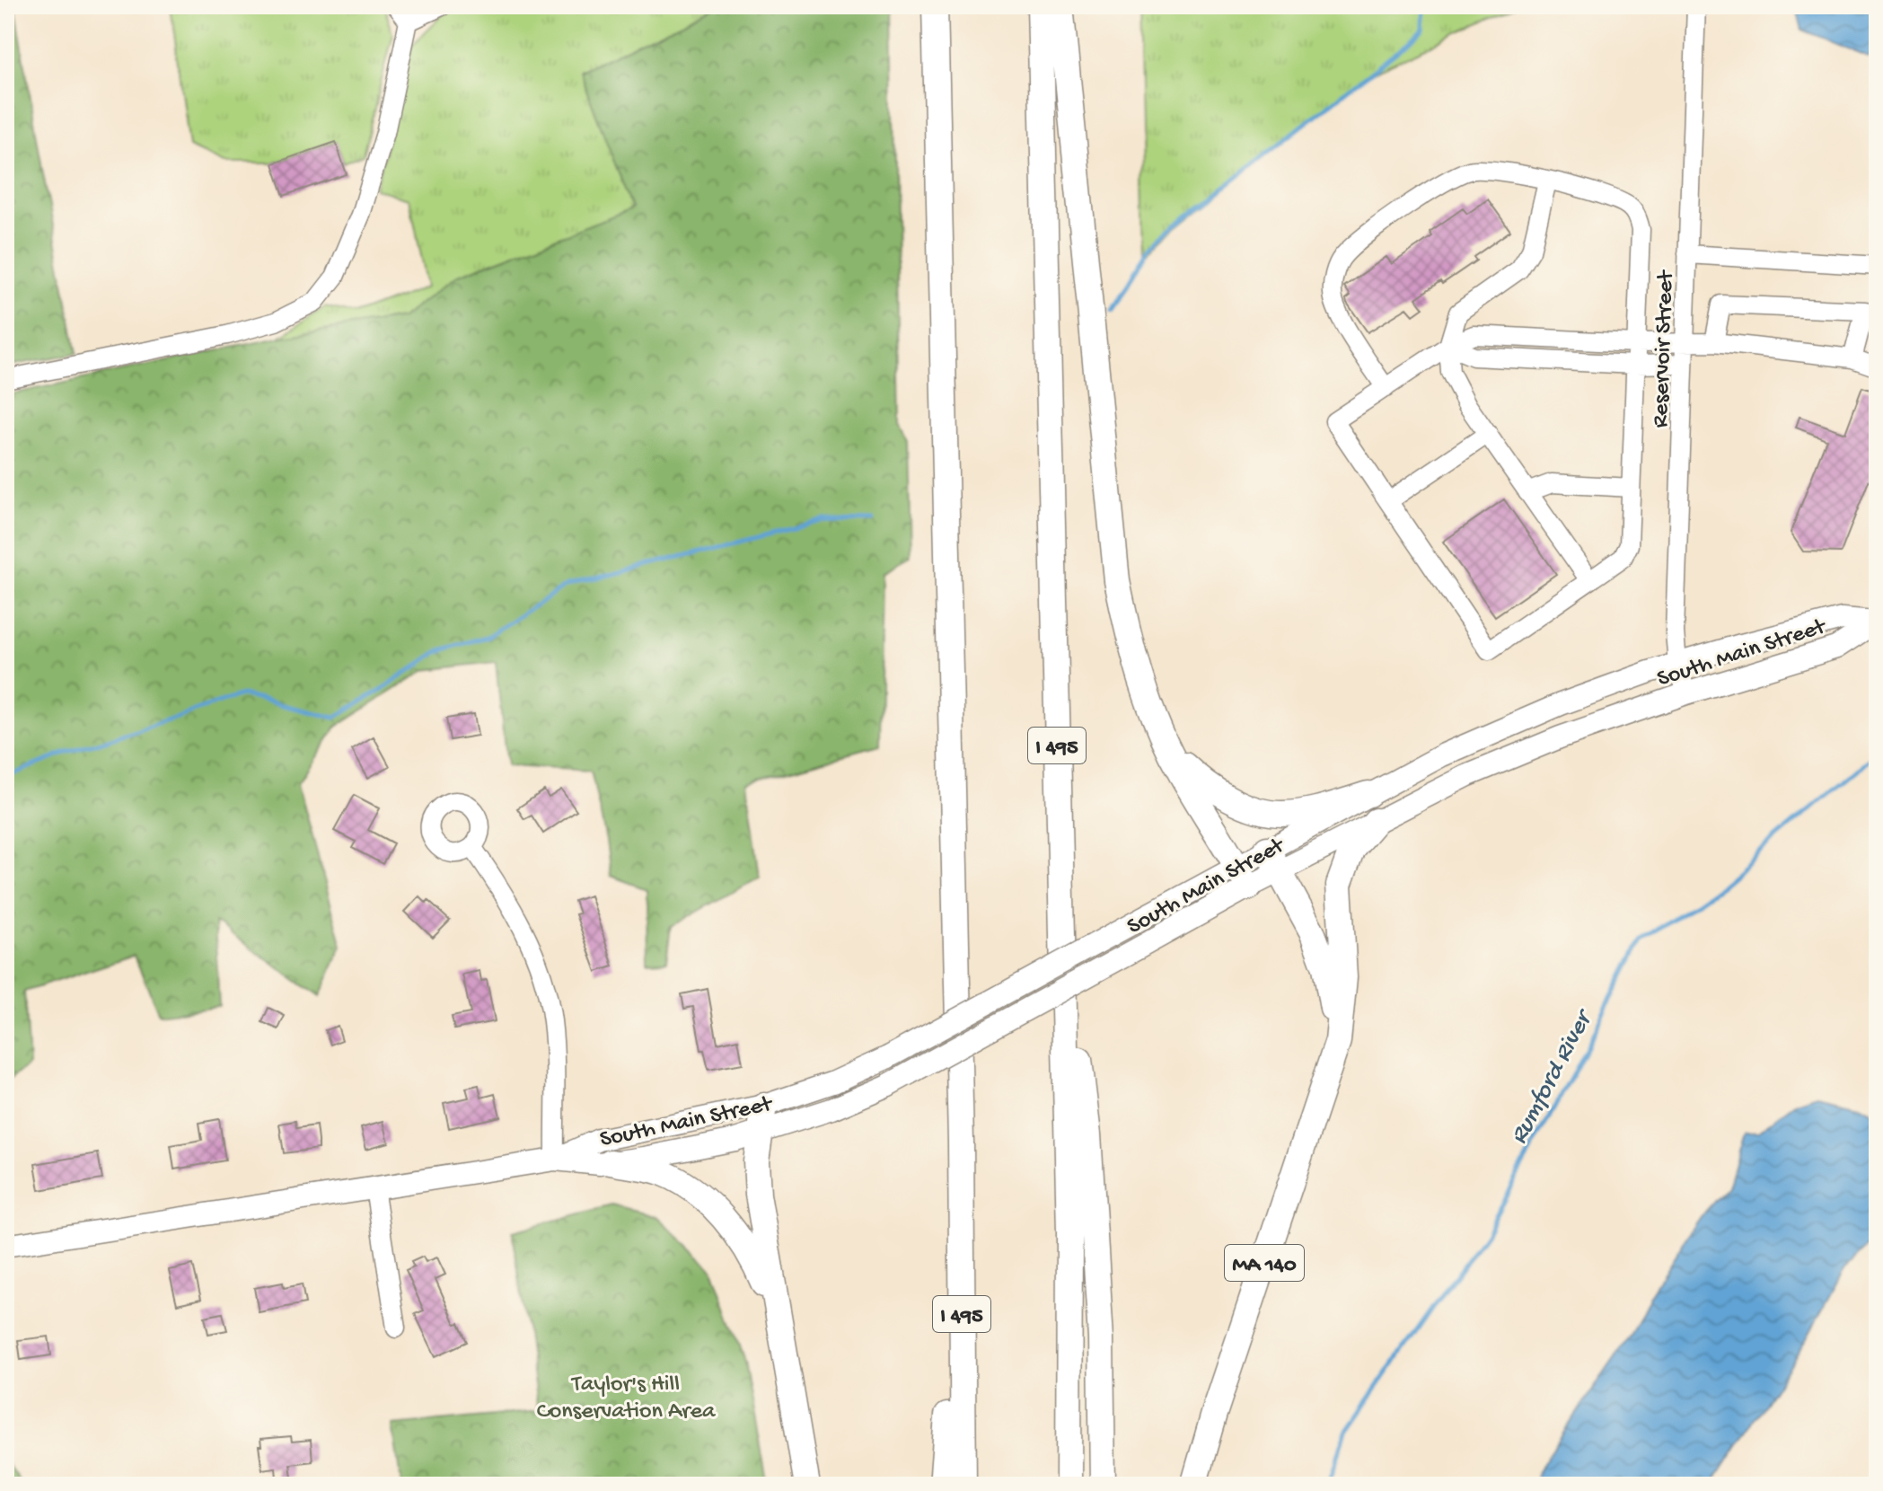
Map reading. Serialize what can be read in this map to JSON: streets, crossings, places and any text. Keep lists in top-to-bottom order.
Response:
{
  "streets": {
    "highway": ["I 495", "MA 140"],
    "main road": ["South Main Street"],
    "street": ["Reservoir Street"]
  },
  "crossings": [
    ["Reservoir Street", "South Main Street"],
    ["South Main Street", "MA 140"]
  ],
  "water": ["Rumford River"],
  "parks": ["Taylor's Hill Conservation Area"]
}
